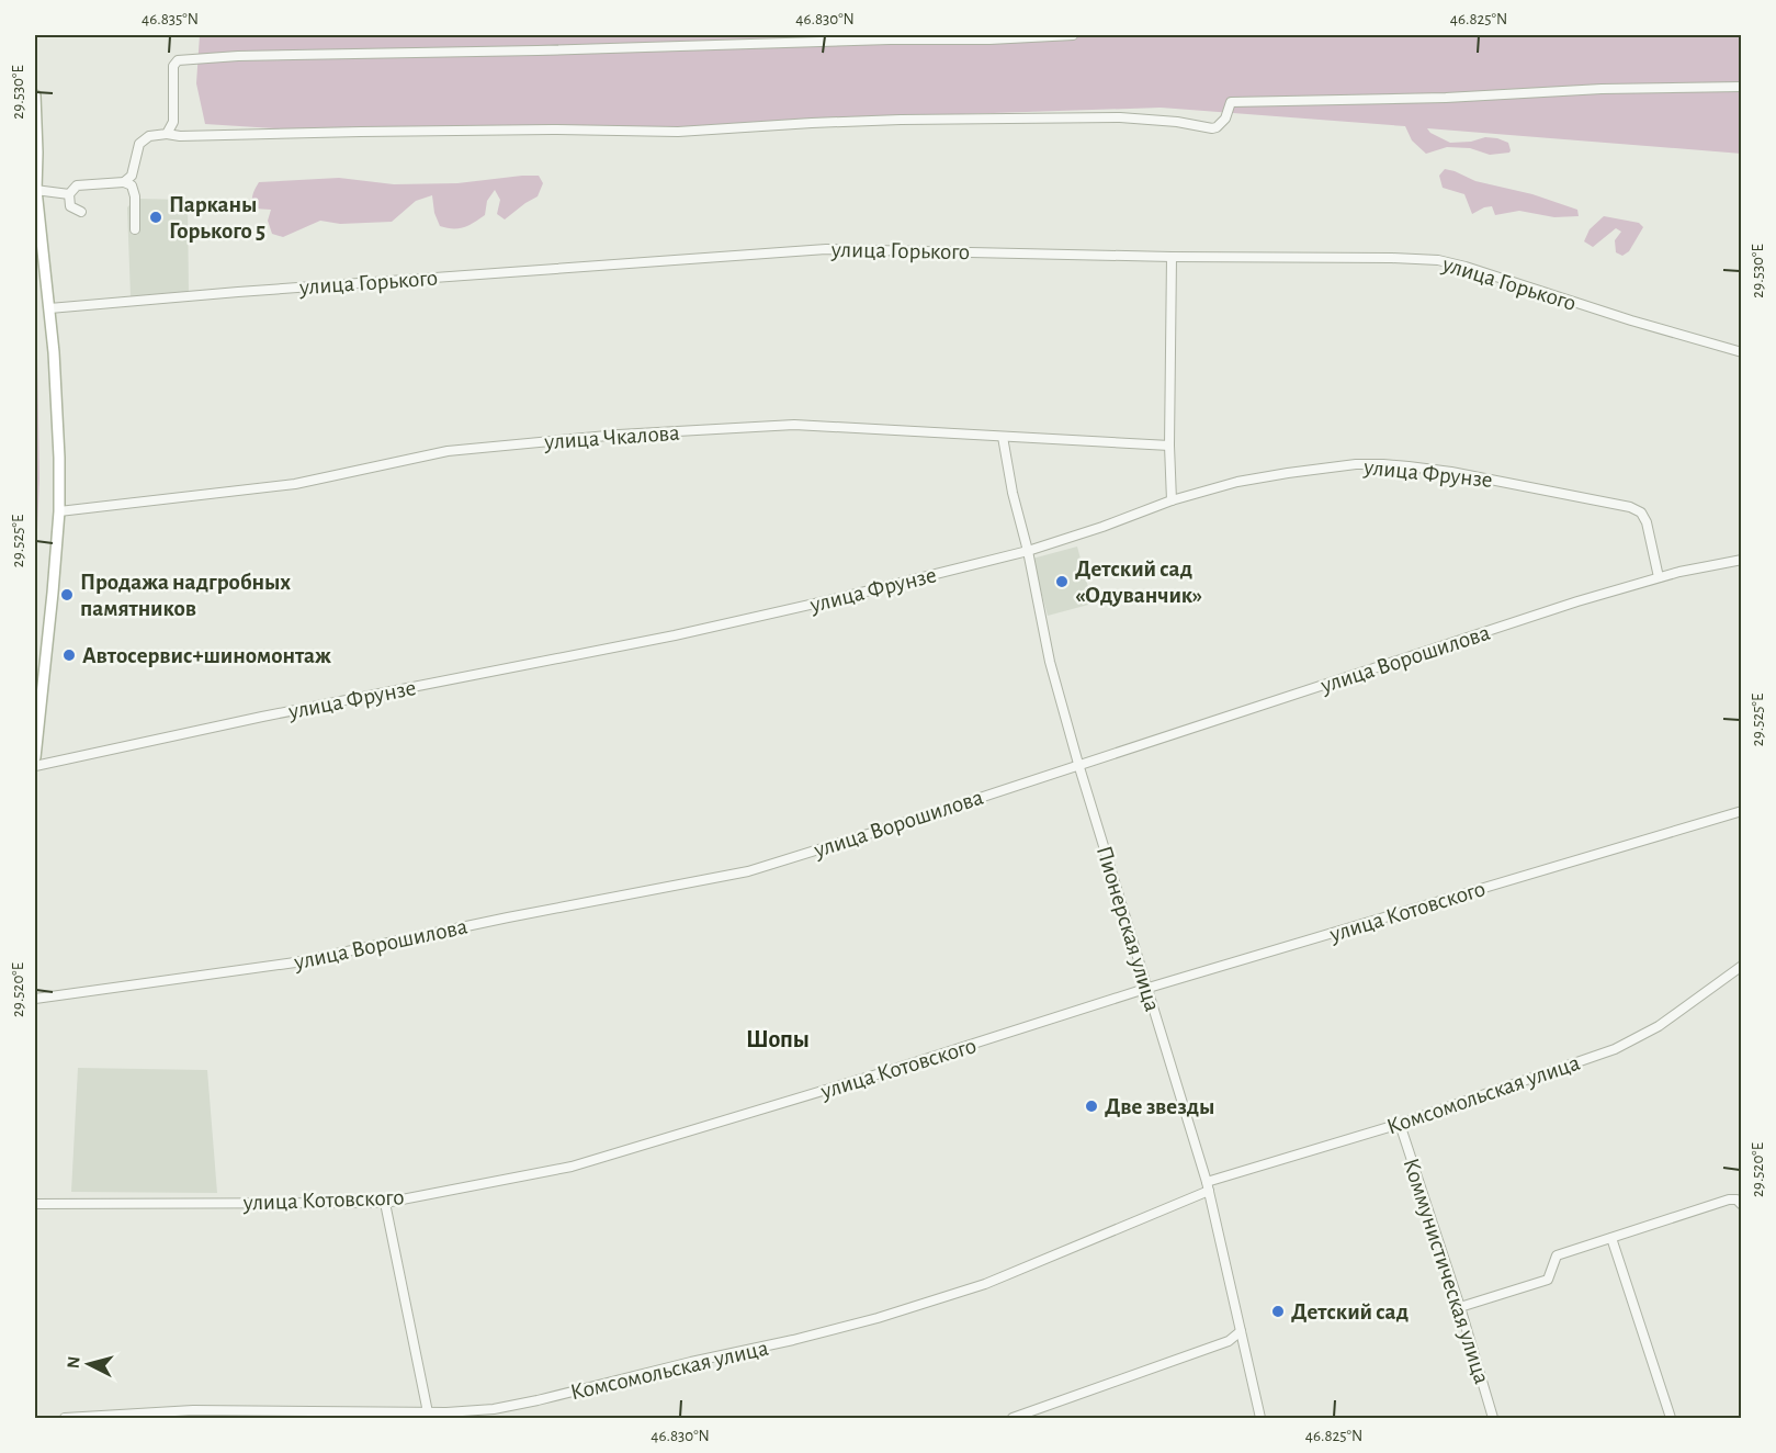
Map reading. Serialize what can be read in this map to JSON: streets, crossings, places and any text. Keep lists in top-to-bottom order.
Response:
{
  "streets": {
    "street": [
      "улица Горького",
      "улица Чкалова",
      "улица Фрунзе",
      "улица Ворошилова",
      "улица Котовского",
      "Пионерская улица",
      "Комсомольская улица",
      "Коммунистическая улица"
    ]
  },
  "crossings": [
    ["улица Чкалова", "Пионерская улица"],
    ["улица Фрунзе", "улица Ворошилова"],
    ["улица Фрунзе", "Пионерская улица"],
    ["улица Ворошилова", "Пионерская улица"],
    ["улица Котовского", "Пионерская улица"],
    ["Пионерская улица", "Комсомольская улица"],
    ["Комсомольская улица", "Коммунистическая улица"]
  ],
  "districts": ["Шопы"],
  "places": [
    "Парканы Горького 5",
    "Детский сад «Одуванчик»",
    "Продажа надгробных памятников",
    "Автосервис+шиномонтаж",
    "Две звезды",
    "Детский сад"
  ],
  "north": "left",
  "coordinates": [
    "46.835°N",
    "46.830°N",
    "46.825°N",
    "29.530°E",
    "29.525°E",
    "29.520°E"
  ]
}
